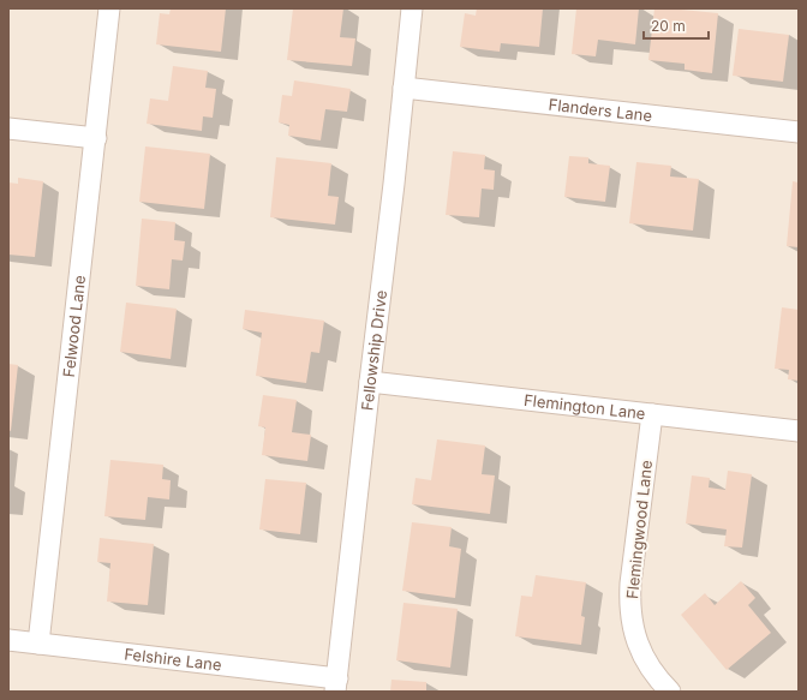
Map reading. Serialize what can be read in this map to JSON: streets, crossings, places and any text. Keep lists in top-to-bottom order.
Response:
{
  "streets": {
    "street": [
      "Flanders Lane",
      "Felwood Lane",
      "Fellowship Drive",
      "Flemington Lane",
      "Flemingwood Lane",
      "Felshire Lane"
    ]
  },
  "crossings": [
    ["Flanders Lane", "Fellowship Drive"],
    ["Felwood Lane", "Felshire Lane"],
    ["Fellowship Drive", "Flemington Lane"],
    ["Fellowship Drive", "Felshire Lane"],
    ["Flemington Lane", "Flemingwood Lane"]
  ],
  "scale_bar": "20 m"
}
